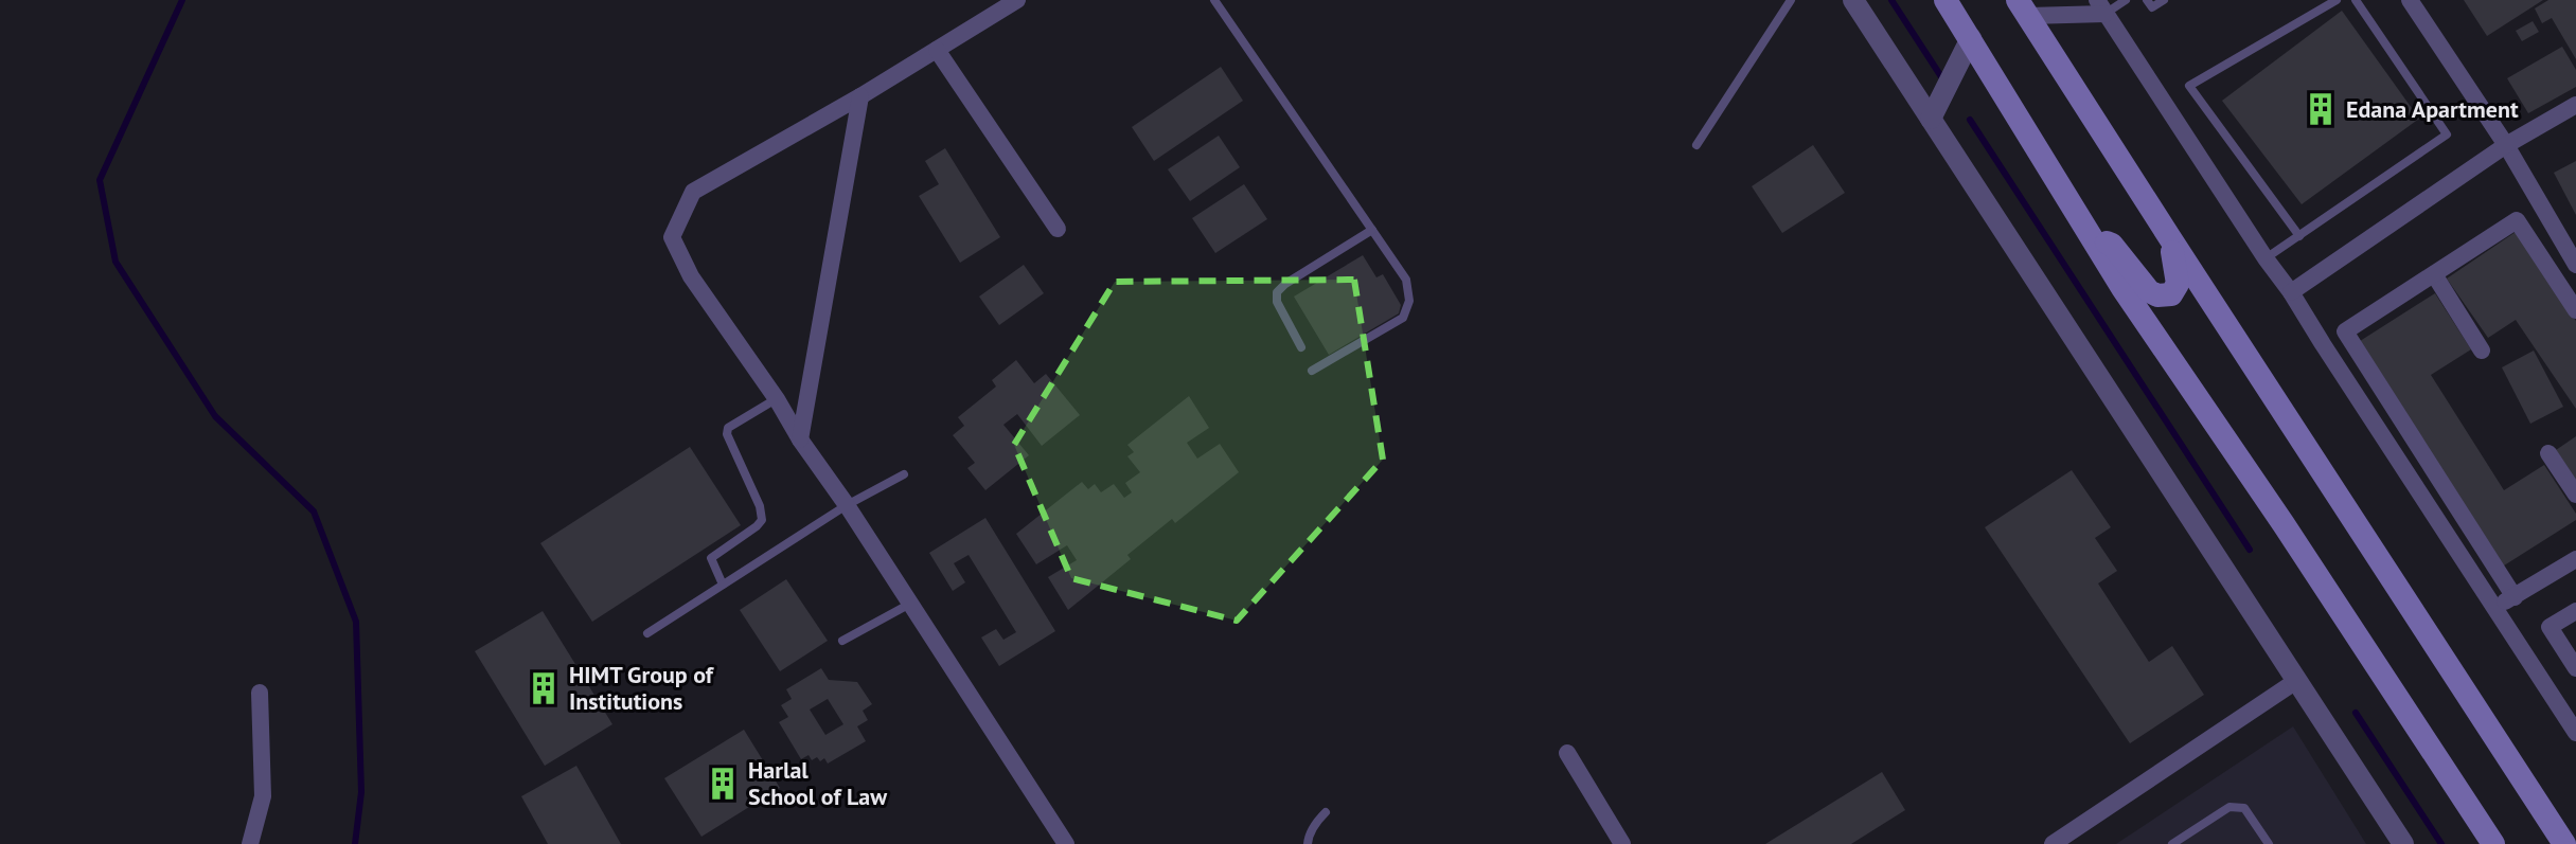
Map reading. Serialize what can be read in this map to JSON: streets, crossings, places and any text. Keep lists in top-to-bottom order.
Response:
{
  "places": {
    "building": ["Edana Apartment", "HIMT Group of Institutions", "Harlal School of Law"]
  }
}
